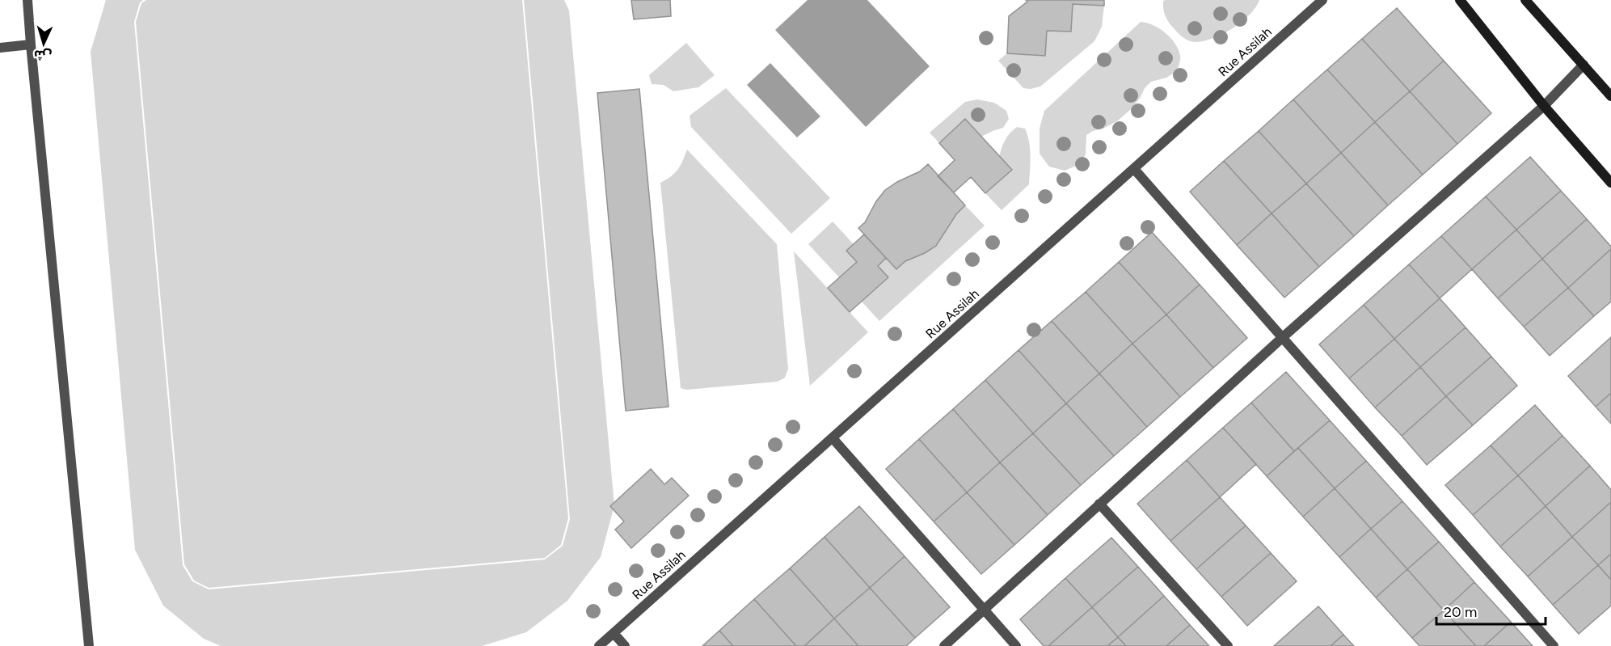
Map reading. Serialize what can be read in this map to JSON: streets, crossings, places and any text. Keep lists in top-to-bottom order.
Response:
{
  "streets": {
    "street": ["Rue Assilah"]
  },
  "scale_bar": "20 m",
  "north": "bottom"
}
